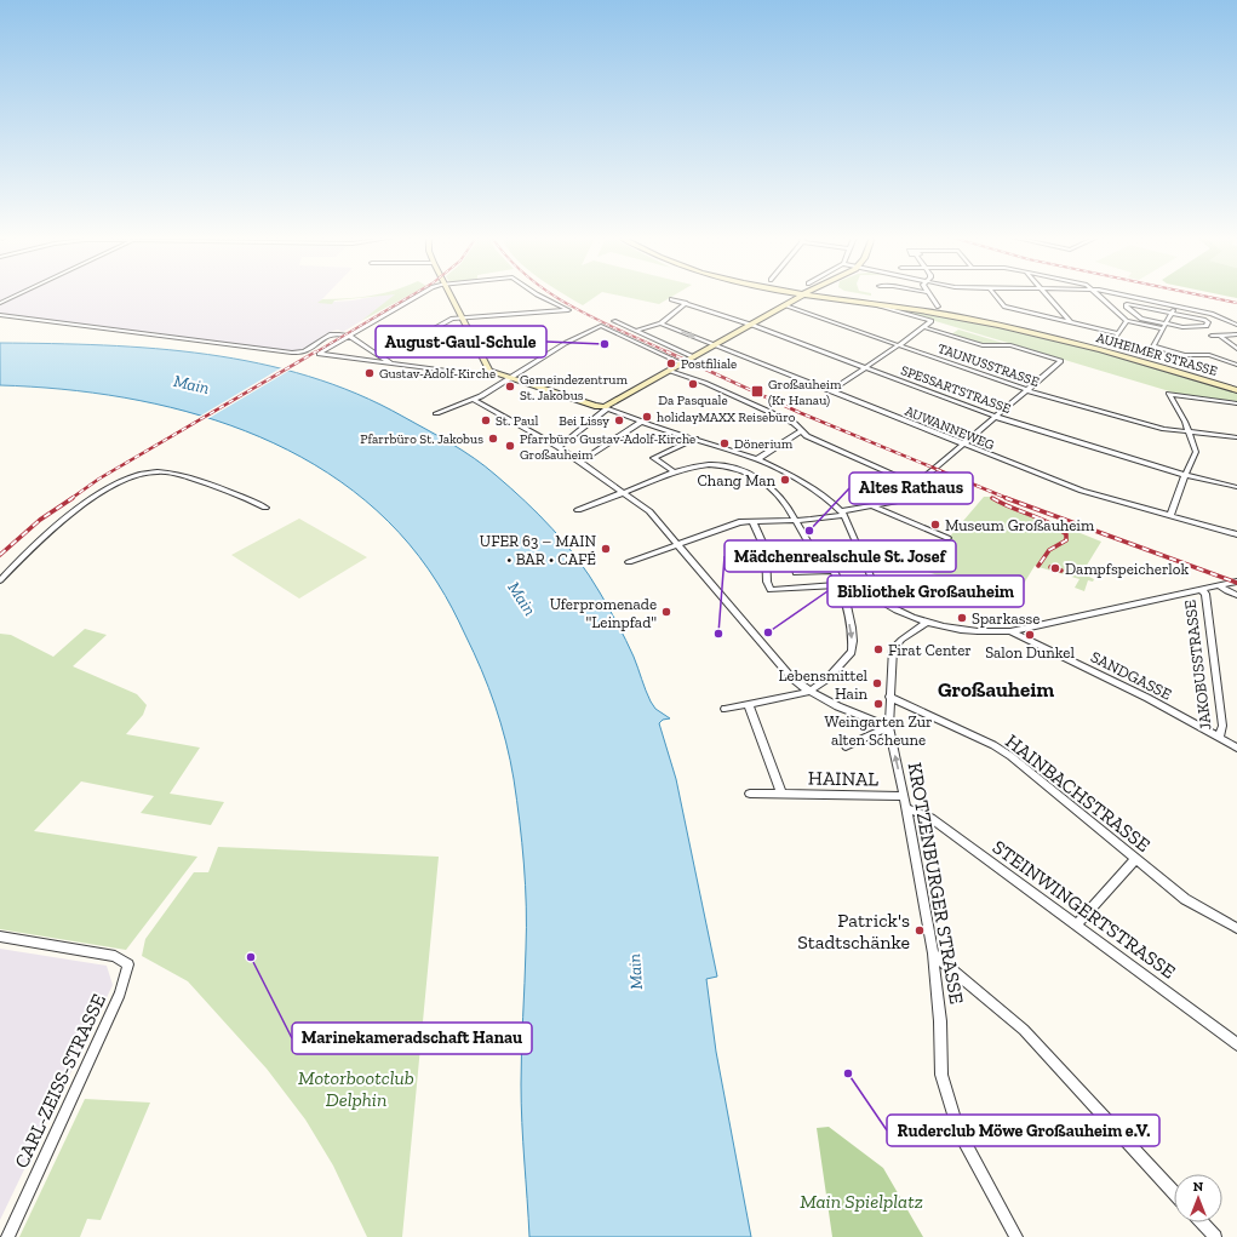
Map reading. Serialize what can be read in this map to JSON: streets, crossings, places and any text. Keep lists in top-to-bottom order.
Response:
{
  "streets": {
    "main road": ["AUHEIMER STRASSE"],
    "street": [
      "TAUNUSSTRASSE",
      "SPESSARTSTRASSE",
      "AUWANNEWEG",
      "JAKOBUSSTRASSE",
      "SANDGASSE",
      "HAINAL",
      "HAINBACHSTRASSE",
      "KROTZENBURGER STRASSE",
      "STEINWINGERTSTRASSE",
      "CARL-ZEISS-STRASSE"
    ]
  },
  "crossings": [
    ["JAKOBUSSTRASSE", "SANDGASSE"],
    ["HAINAL", "KROTZENBURGER STRASSE"],
    ["HAINBACHSTRASSE", "KROTZENBURGER STRASSE"],
    ["KROTZENBURGER STRASSE", "STEINWINGERTSTRASSE"]
  ],
  "districts": ["Großauheim"],
  "water": ["Main"],
  "parks": ["Motorbootclub Delphin", "Main Spielplatz"],
  "places": {
    "other": [
      "August-Gaul-Schule",
      "Postfiliale",
      "Gustav-Adolf-Kirche",
      "Da Pasquale",
      "Gemeindezentrum St. Jakobus",
      "holidayMAXX Reisebüro",
      "St. Paul",
      "Bei Lissy",
      "Pfarrbüro St. Jakobus",
      "Dönerium",
      "Pfarrbüro Gustav-Adolf-Kirche Großauheim",
      "Chang Man",
      "Museum Großauheim",
      "Altes Rathaus",
      "UFER 63 – MAIN • BAR • CAFÉ",
      "Dampfspeicherlok",
      "Uferpromenade \"Leinpfad\"",
      "Sparkasse",
      "Bibliothek Großauheim",
      "Mädchenrealschule St. Josef",
      "Salon Dunkel",
      "Firat Center",
      "Lebensmittel Hain",
      "Weingarten Zur alten Scheune",
      "Patrick's Stadtschänke",
      "Marinekameradschaft Hanau",
      "Ruderclub Möwe Großauheim e.V."
    ],
    "transit": ["Großauheim (Kr Hanau)"]
  },
  "north": "top"
}
